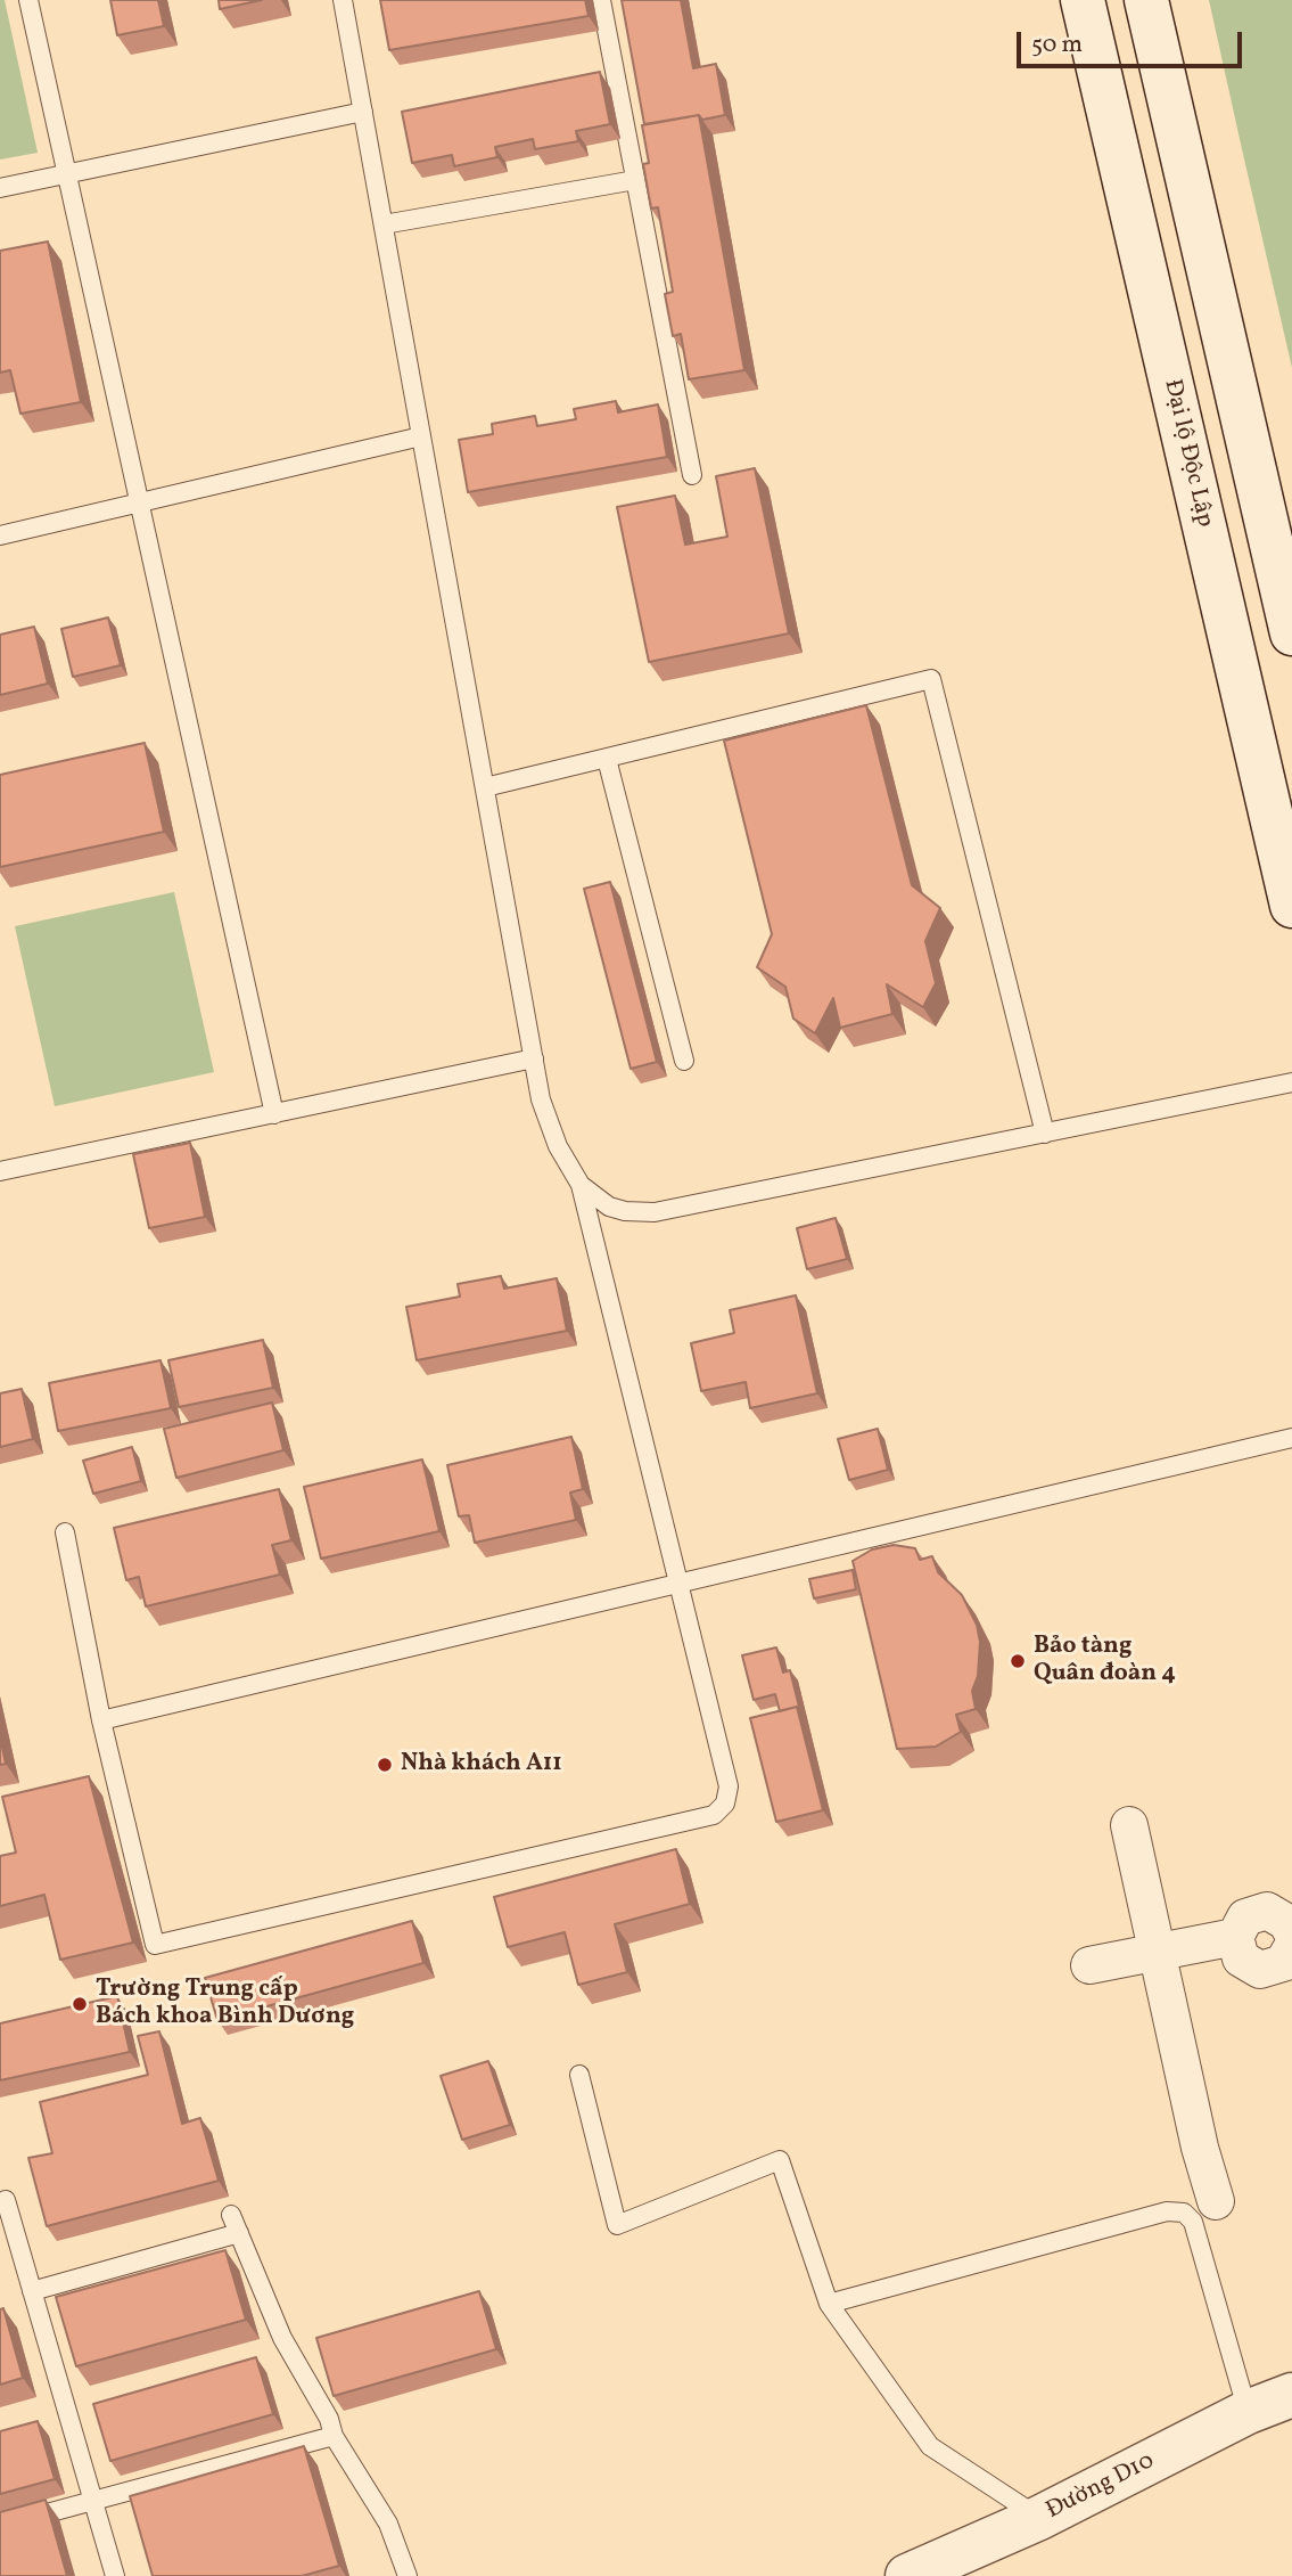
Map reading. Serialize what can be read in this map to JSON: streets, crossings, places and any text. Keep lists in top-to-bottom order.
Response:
{
  "streets": {
    "main road": ["Đại lộ Độc Lập", "Đường D10"]
  },
  "places": ["Bảo tàng Quân đoàn 4", "Nhà khách A11", "Trường Trung cấp Bách khoa Bình Dương"],
  "scale_bar": "50 m"
}
